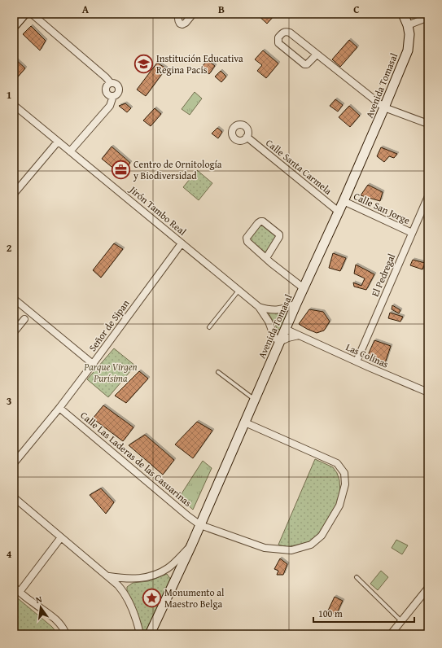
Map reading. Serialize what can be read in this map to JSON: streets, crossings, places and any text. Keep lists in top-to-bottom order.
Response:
{
  "streets": {
    "street": [
      "Avenida Tomasal",
      "Calle Santa Carmela",
      "Calle San Jorge",
      "Jirón Tambo Real",
      "El Pedregal",
      "Señor de Sipan",
      "Las Colinas",
      "Calle Las Laderas de las Casuarinas"
    ]
  },
  "crossings": [
    ["Avenida Tomasal", "Calle Santa Carmela"],
    ["Avenida Tomasal", "Calle San Jorge"],
    ["Avenida Tomasal", "Jirón Tambo Real"],
    ["Avenida Tomasal", "Las Colinas"],
    ["Avenida Tomasal", "Calle Las Laderas de las Casuarinas"],
    ["Calle San Jorge", "El Pedregal"],
    ["Jirón Tambo Real", "Señor de Sipan"],
    ["El Pedregal", "Las Colinas"],
    ["Señor de Sipan", "Calle Las Laderas de las Casuarinas"]
  ],
  "parks": ["Parque Virgen Purísima"],
  "places": {
    "school or university": ["Institución Educativa Regina Pacis"],
    "office": ["Centro de Ornitología y Biodiversidad"],
    "place": ["Monumento al Maestro Belga"]
  },
  "scale_bar": "100 m",
  "north": "top",
  "grid": {
    "columns": ["A", "B", "C"],
    "rows": [
      "1",
      "2",
      "3",
      "4"
    ]
  }
}
